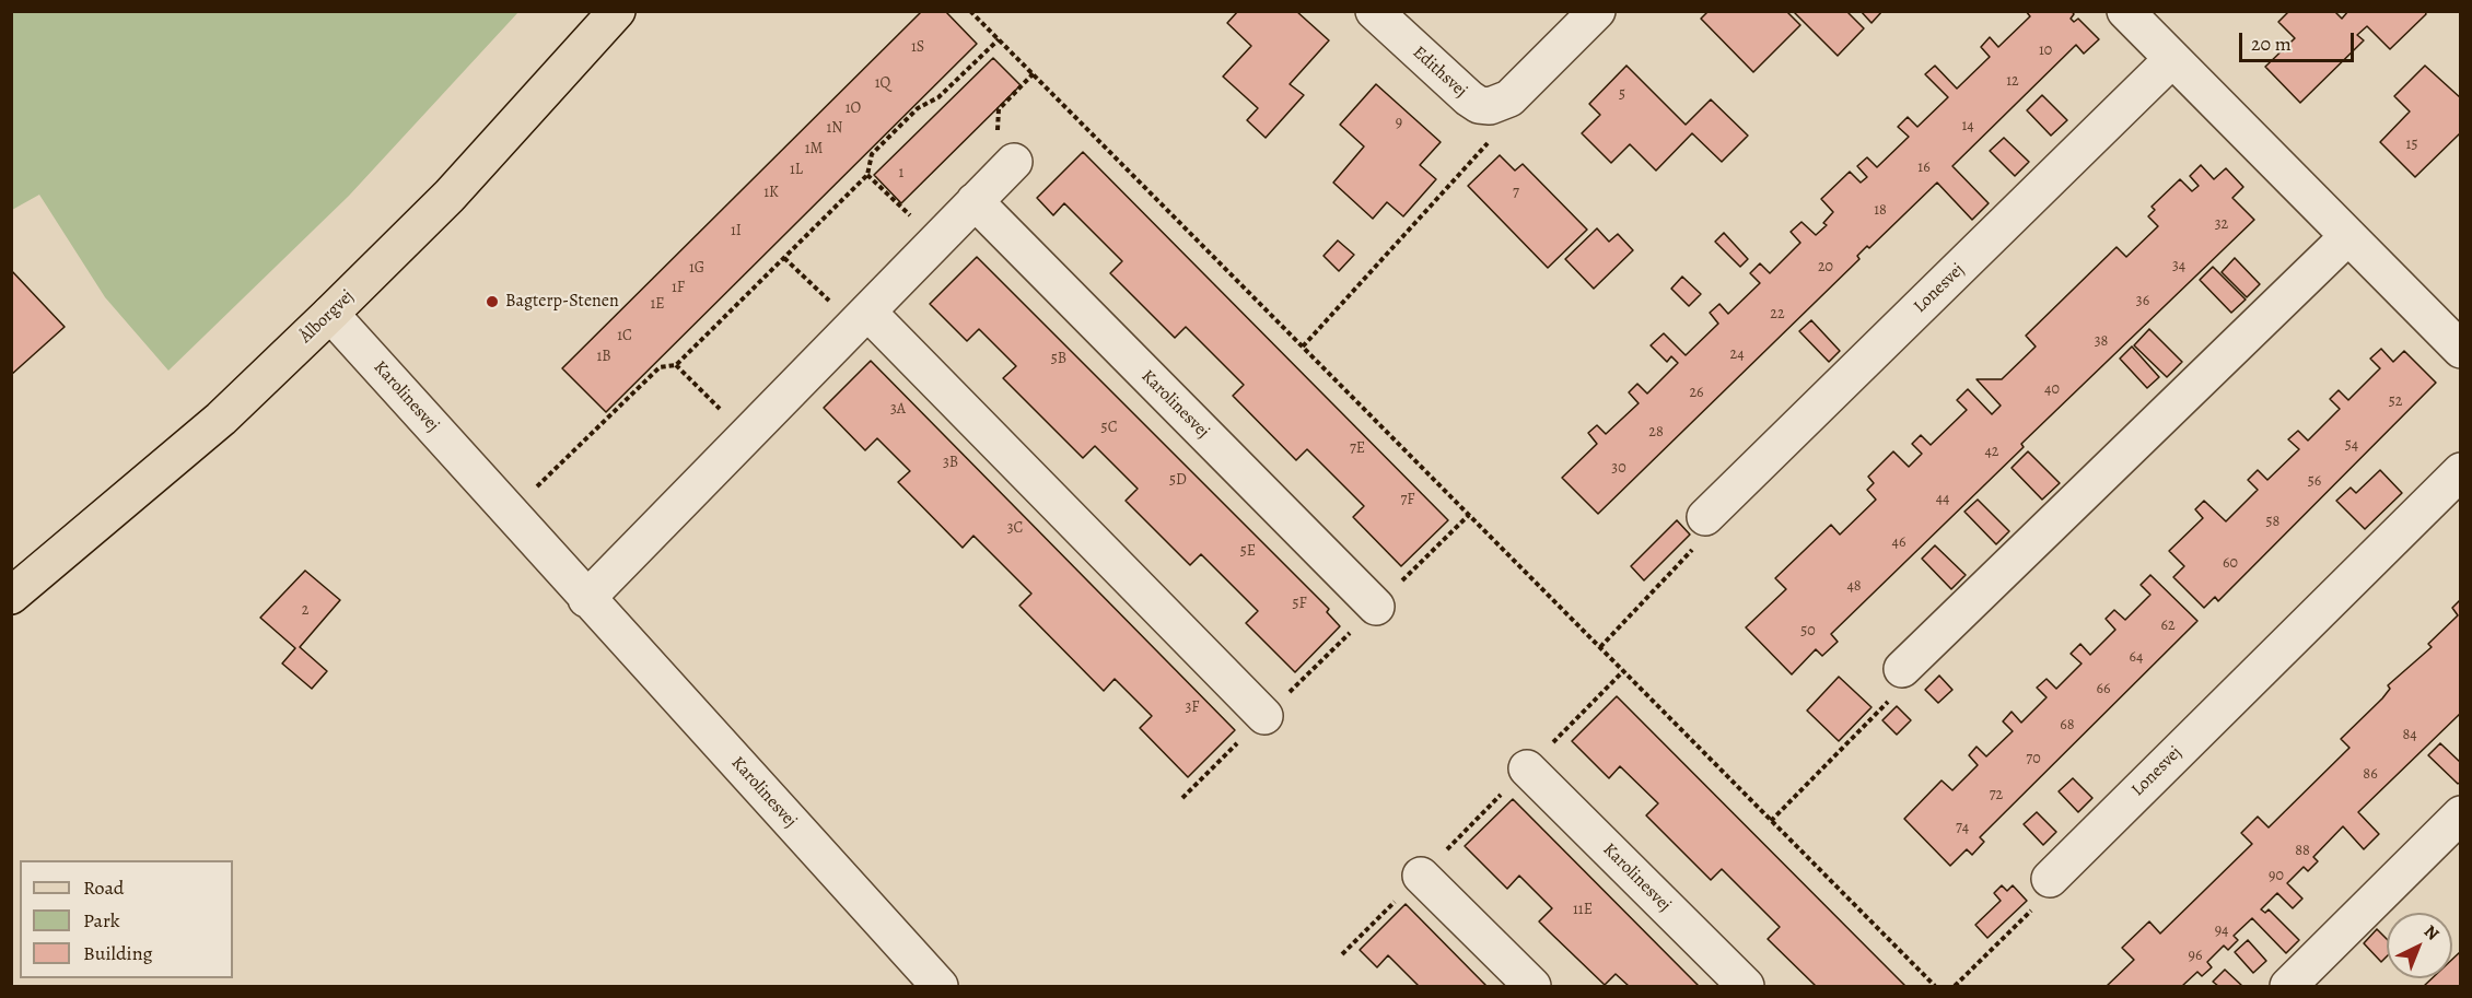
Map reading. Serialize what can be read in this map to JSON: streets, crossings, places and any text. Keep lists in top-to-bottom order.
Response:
{
  "streets": {
    "main road": ["Ålborgvej"],
    "street": ["Edithsvej", "Lonesvej", "Karolinesvej"]
  },
  "crossings": [
    ["Ålborgvej", "Karolinesvej"]
  ],
  "places": ["Bagterp-Stenen"],
  "house_numbers": [
    "1S",
    "10",
    "12",
    "1Q",
    "5",
    "1O",
    "9",
    "14",
    "1N",
    "15",
    "1M",
    "16",
    "1L",
    "1",
    "1K",
    "7",
    "18",
    "32",
    "1I",
    "34",
    "20",
    "1G",
    "1F",
    "36",
    "1E",
    "22",
    "1C",
    "38",
    "24",
    "1B",
    "5B",
    "40",
    "26",
    "52",
    "3A",
    "5C",
    "28",
    "54",
    "7E",
    "42",
    "3B",
    "30",
    "5D",
    "56",
    "44",
    "7F",
    "58",
    "3C",
    "46",
    "5E",
    "60",
    "48",
    "5F",
    "2",
    "62",
    "50",
    "64",
    "66",
    "3F",
    "68",
    "84",
    "70",
    "86",
    "72",
    "74",
    "88",
    "90",
    "11E",
    "94",
    "96"
  ],
  "legend": ["Road", "Park", "Building"],
  "scale_bar": "20 m",
  "north": "top right"
}
